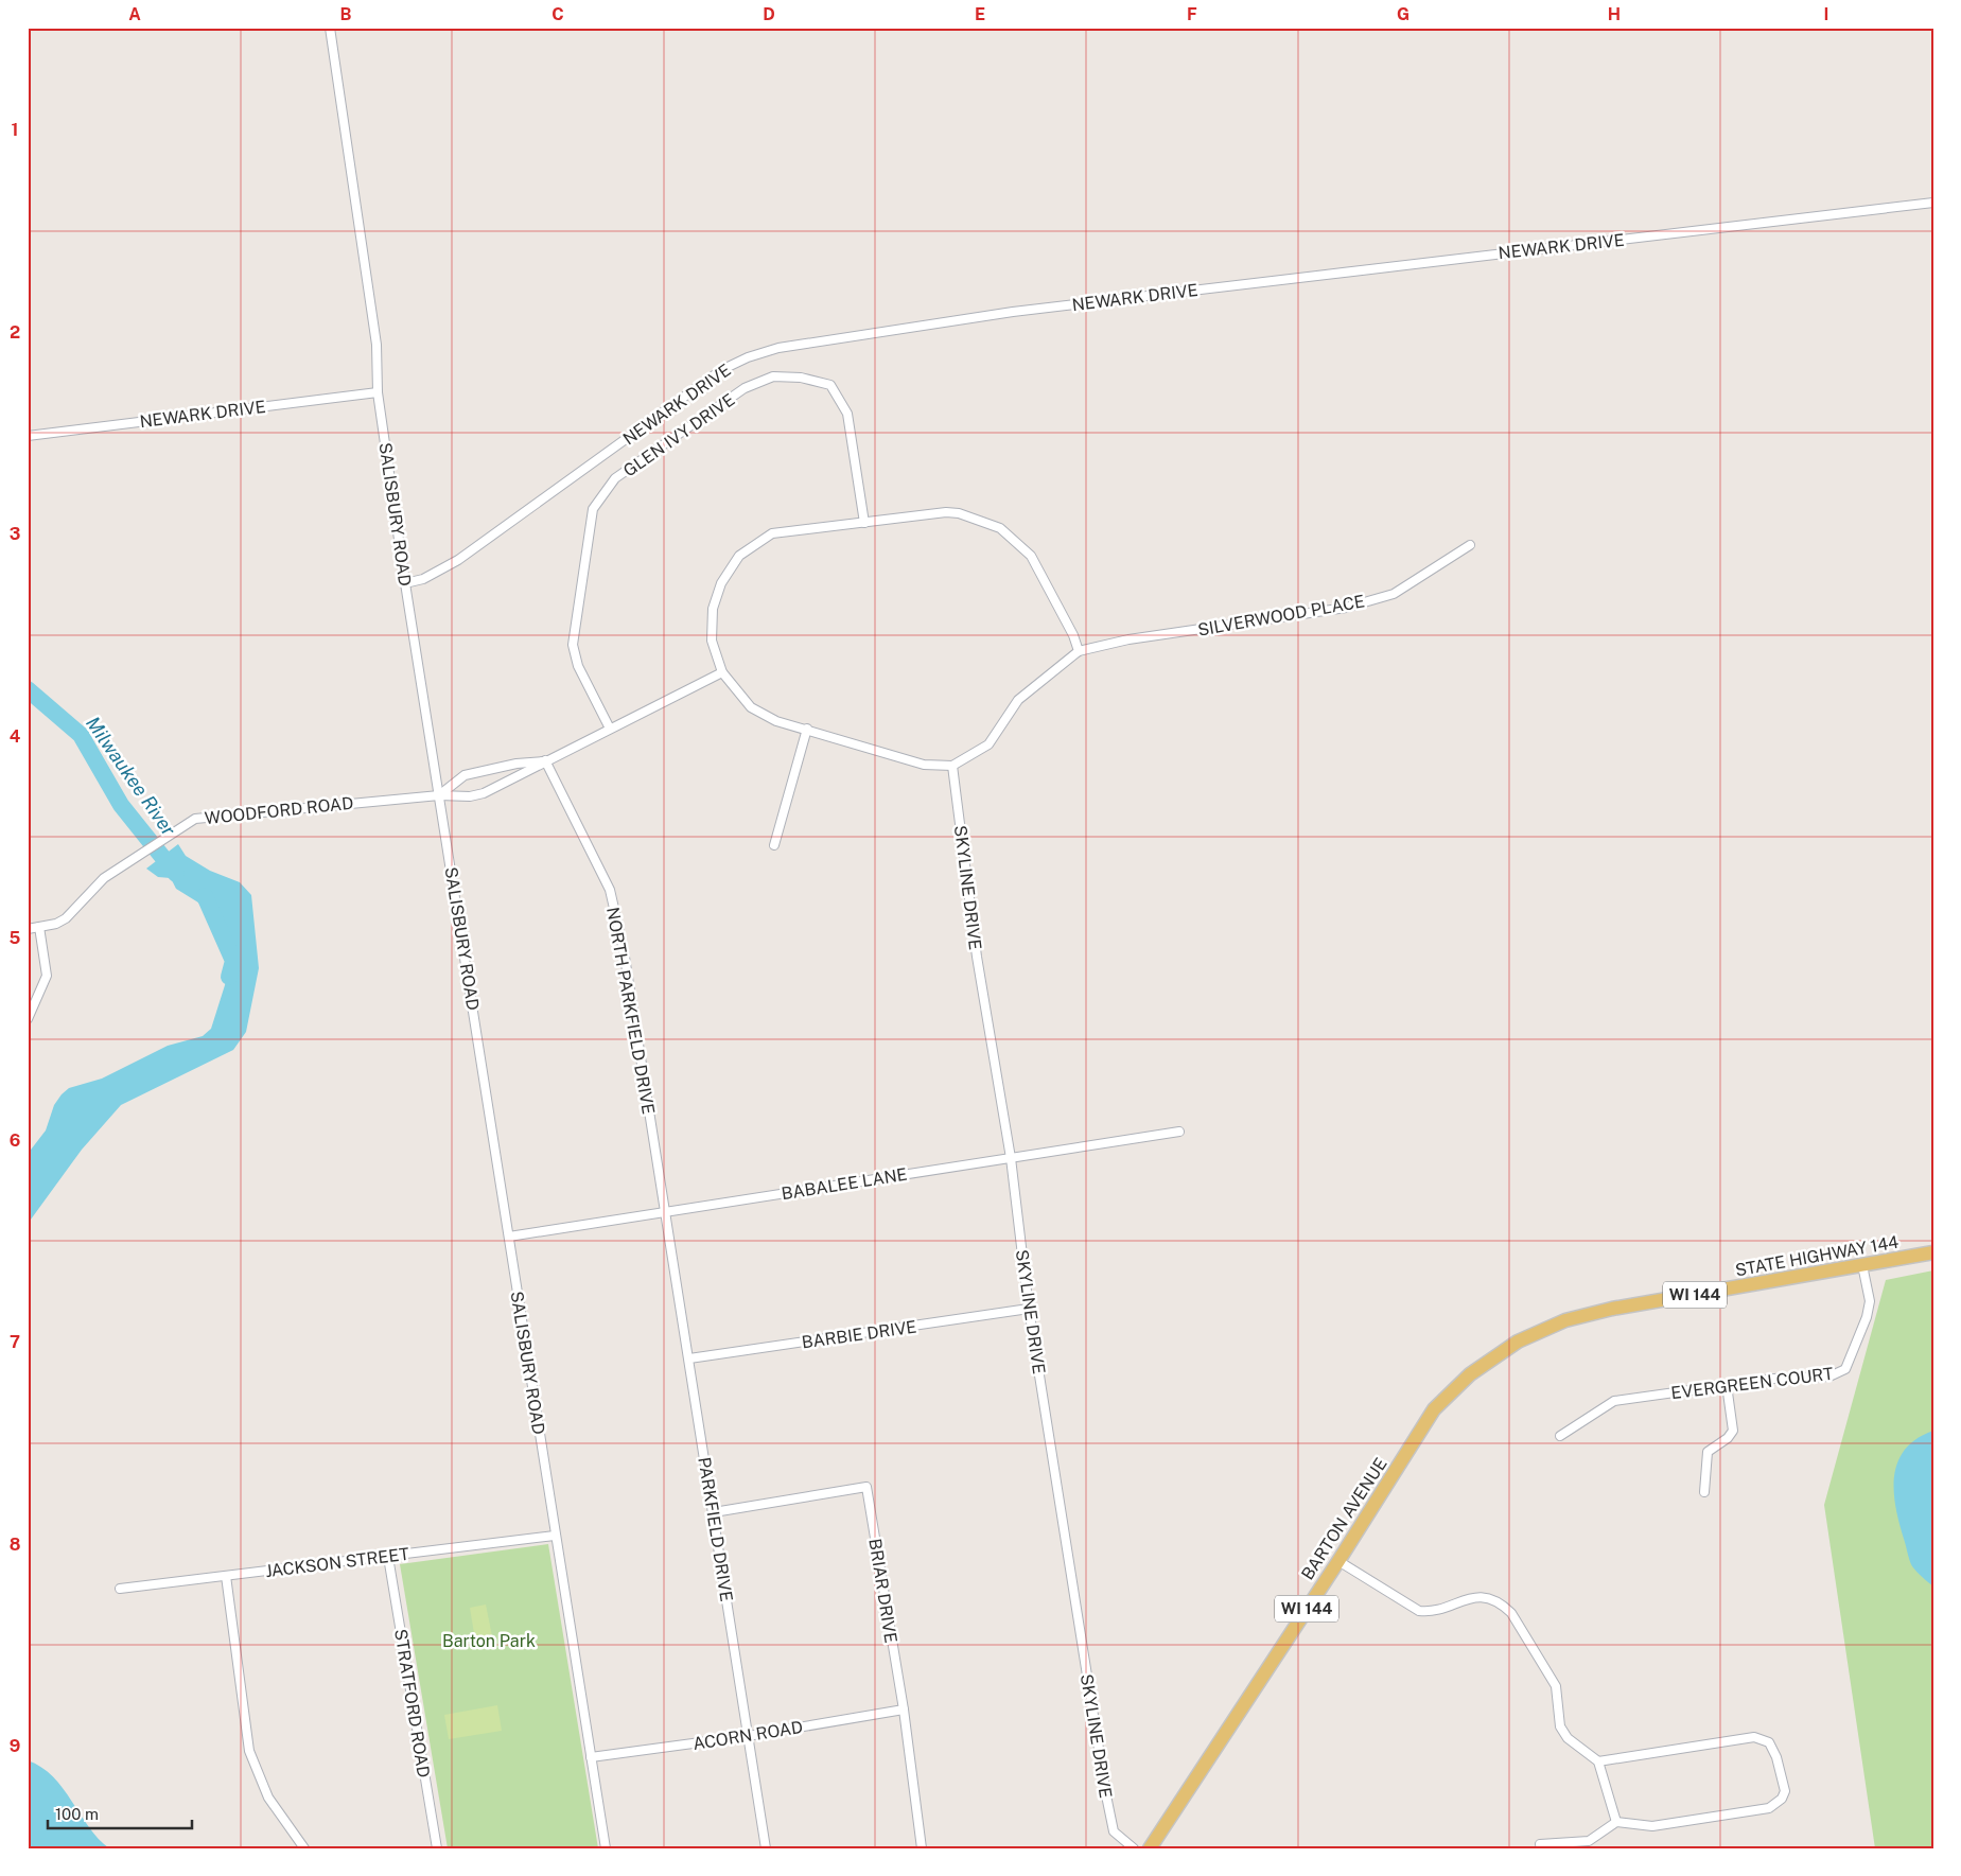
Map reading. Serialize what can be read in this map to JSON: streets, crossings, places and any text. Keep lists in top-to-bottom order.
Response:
{
  "streets": {
    "main road": ["STATE HIGHWAY 144", "WI 144", "BARTON AVENUE"],
    "street": [
      "NEWARK DRIVE",
      "GLEN IVY DRIVE",
      "SALISBURY ROAD",
      "SILVERWOOD PLACE",
      "WOODFORD ROAD",
      "SKYLINE DRIVE",
      "NORTH PARKFIELD DRIVE",
      "BABALEE LANE",
      "BARBIE DRIVE",
      "EVERGREEN COURT",
      "PARKFIELD DRIVE",
      "JACKSON STREET",
      "BRIAR DRIVE",
      "STRATFORD ROAD",
      "ACORN ROAD"
    ]
  },
  "crossings": [
    ["NEWARK DRIVE", "SALISBURY ROAD"],
    ["GLEN IVY DRIVE", "WOODFORD ROAD"],
    ["SALISBURY ROAD", "WOODFORD ROAD"],
    ["SALISBURY ROAD", "BABALEE LANE"],
    ["SALISBURY ROAD", "JACKSON STREET"],
    ["SALISBURY ROAD", "ACORN ROAD"],
    ["WOODFORD ROAD", "NORTH PARKFIELD DRIVE"],
    ["SKYLINE DRIVE", "BABALEE LANE"],
    ["SKYLINE DRIVE", "BARBIE DRIVE"],
    ["NORTH PARKFIELD DRIVE", "BABALEE LANE"],
    ["NORTH PARKFIELD DRIVE", "PARKFIELD DRIVE"],
    ["BABALEE LANE", "PARKFIELD DRIVE"],
    ["STATE HIGHWAY 144", "EVERGREEN COURT"],
    ["STATE HIGHWAY 144", "BARTON AVENUE"],
    ["BARBIE DRIVE", "PARKFIELD DRIVE"],
    ["PARKFIELD DRIVE", "BRIAR DRIVE"],
    ["PARKFIELD DRIVE", "ACORN ROAD"],
    ["JACKSON STREET", "STRATFORD ROAD"],
    ["BRIAR DRIVE", "ACORN ROAD"]
  ],
  "water": ["Milwaukee River"],
  "parks": ["Barton Park"],
  "scale_bar": "100 m",
  "grid": {
    "columns": [
      "A",
      "B",
      "C",
      "D",
      "E",
      "F",
      "G",
      "H",
      "I"
    ],
    "rows": [
      "1",
      "2",
      "3",
      "4",
      "5",
      "6",
      "7",
      "8",
      "9"
    ]
  }
}
